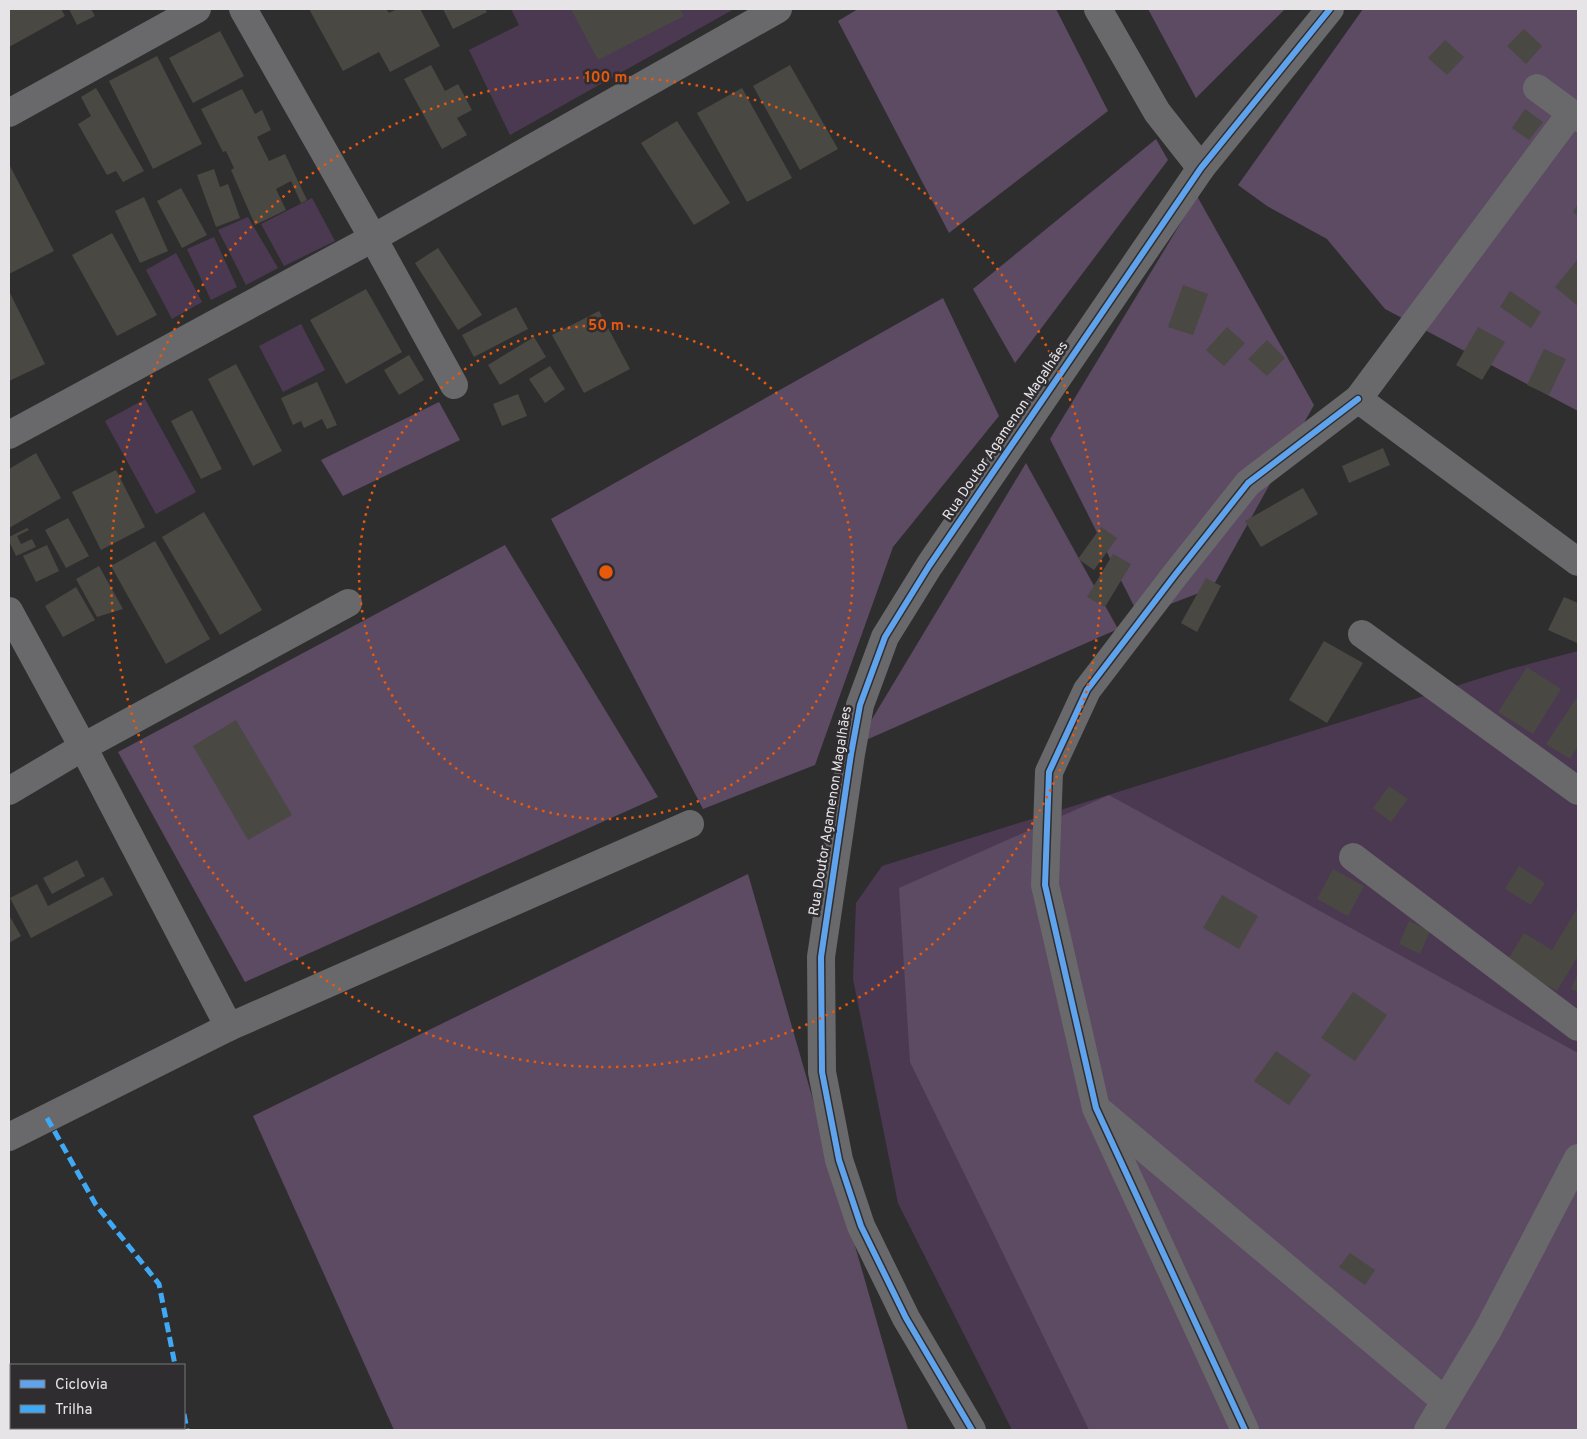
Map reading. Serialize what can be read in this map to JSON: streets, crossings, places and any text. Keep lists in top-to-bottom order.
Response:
{
  "streets": {
    "street": ["Rua Doutor Agamenon Magalhães"]
  },
  "legend": ["Ciclovia", "Trilha"],
  "rings": ["100 m", "50 m"]
}
